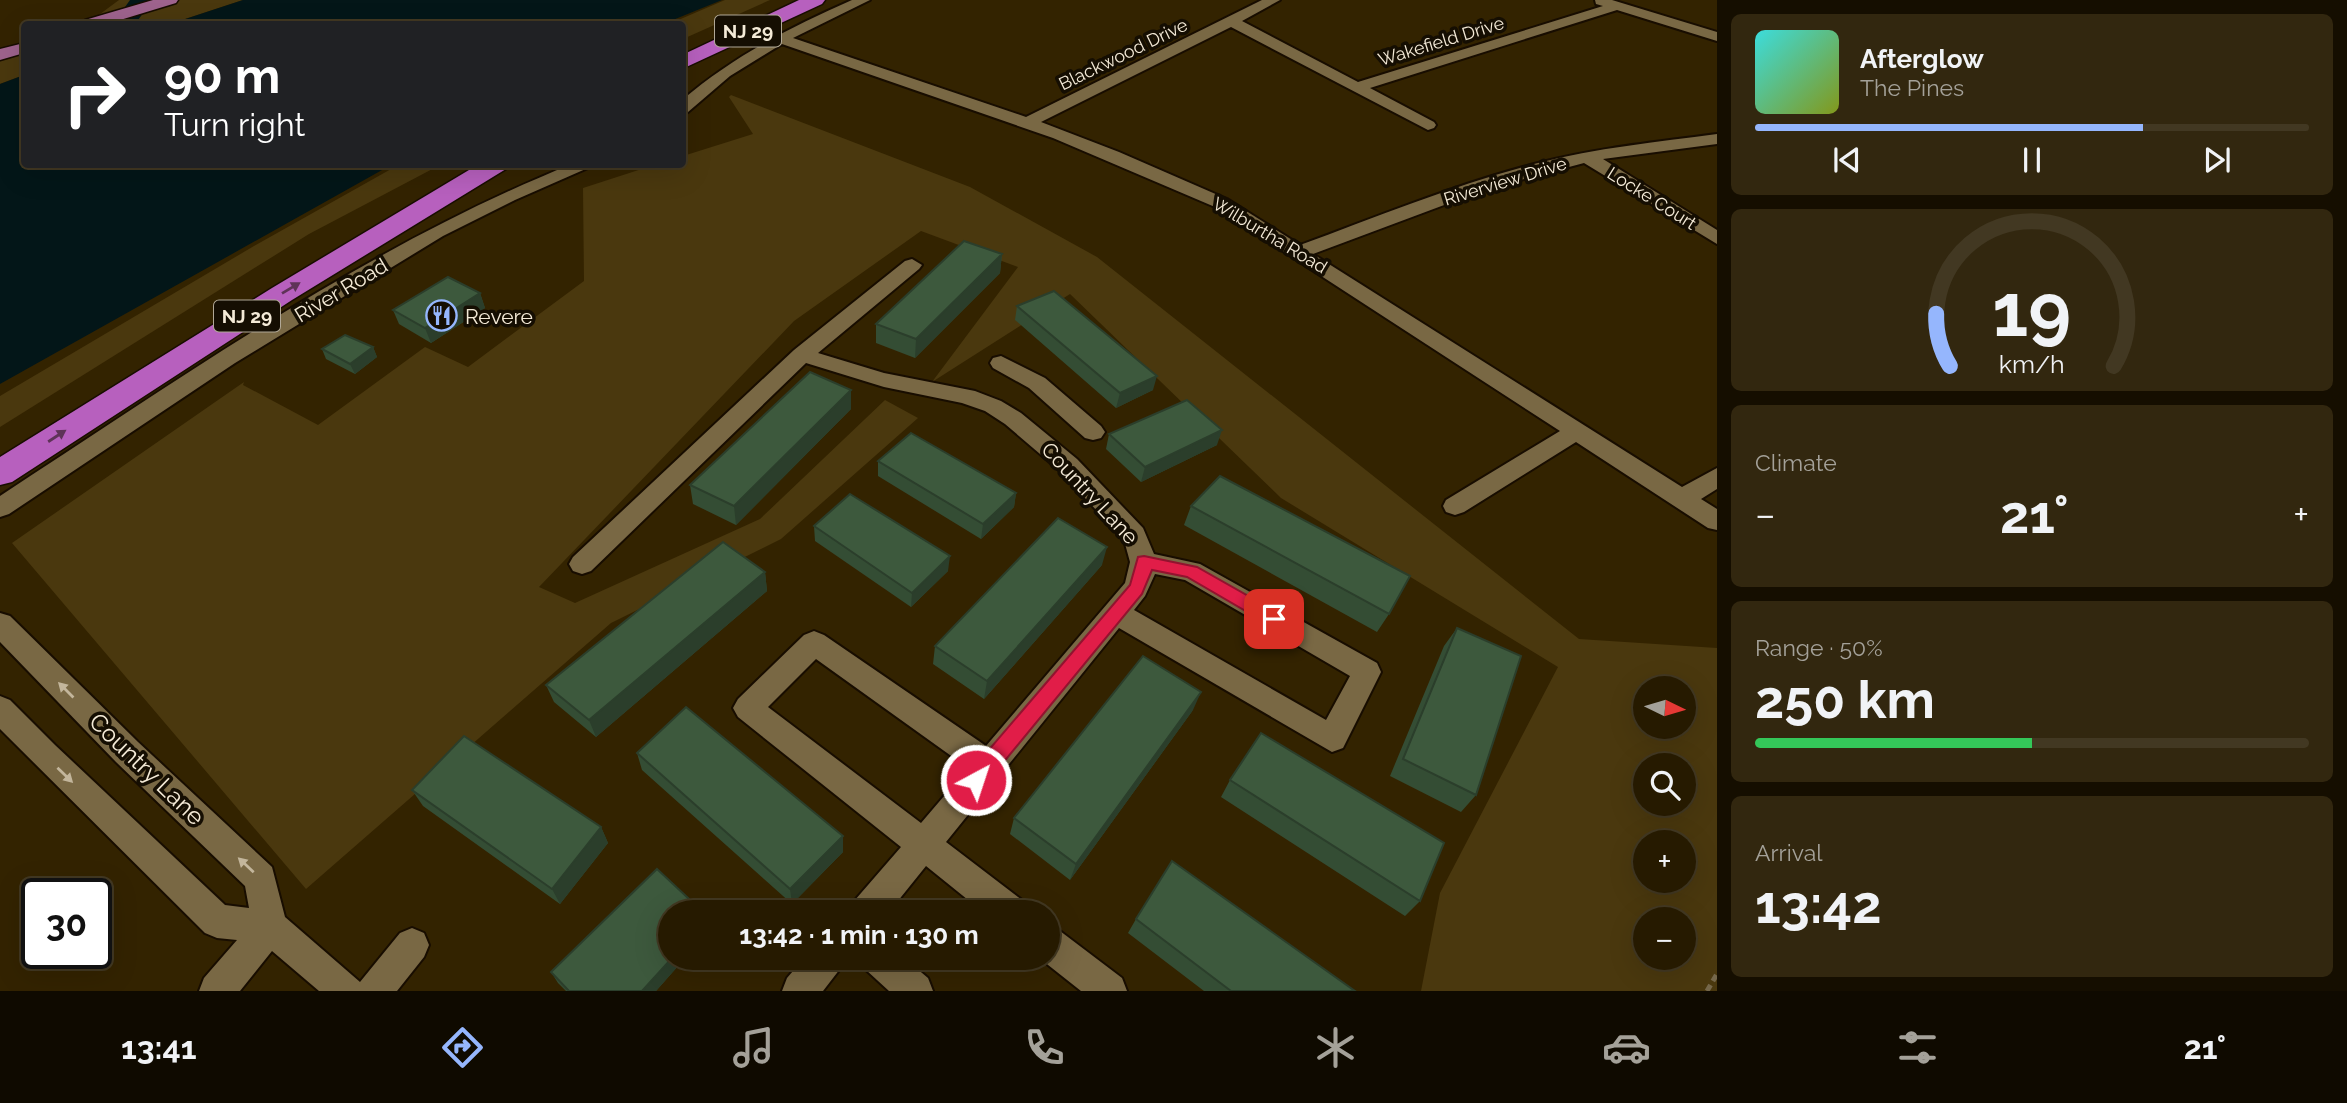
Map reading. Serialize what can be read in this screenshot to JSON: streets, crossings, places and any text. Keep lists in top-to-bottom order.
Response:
{
  "streets": {
    "highway": ["NJ 29", "River Road"],
    "street": [
      "Wakefield Drive",
      "Blackwood Drive",
      "Riverview Drive",
      "Locke Court",
      "Wilburtha Road",
      "Country Lane"
    ]
  },
  "crossings": [
    ["Blackwood Drive", "Wilburtha Road"],
    ["Riverview Drive", "Locke Court"],
    ["Riverview Drive", "Wilburtha Road"]
  ],
  "places": {
    "restaurant": ["Revere"]
  },
  "north": "right",
  "page": {
    "turn": ["90 m", "Turn right"],
    "song": ["Afterglow", "The Pines"],
    "tile": [
      "Climate",
      ["Range · 50%", "250 km"],
      ["Arrival", "13:42"]
    ],
    "heat": ["−", "21°", "+"],
    "map_buttons": ["+", "−"],
    "limit": "30",
    "trip": "13:42 · 1 min · 130 m",
    "tabs": ["13:41", "21°"],
    "gauge": ["19", "km/h"]
  }
}
